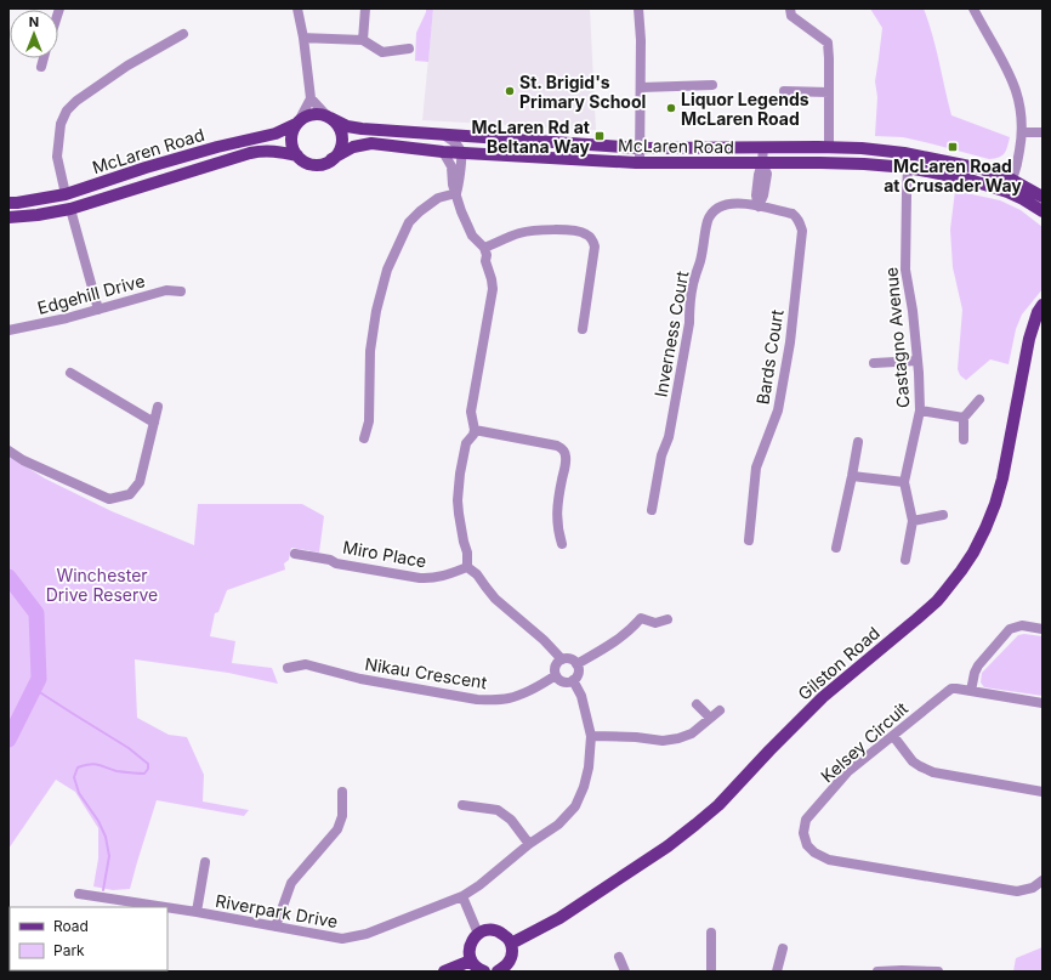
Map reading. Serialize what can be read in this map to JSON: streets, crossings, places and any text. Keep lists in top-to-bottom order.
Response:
{
  "streets": {
    "main road": ["McLaren Road", "Gilston Road"],
    "street": [
      "Edgehill Drive",
      "Inverness Court",
      "Castagno Avenue",
      "Bards Court",
      "Miro Place",
      "Nikau Crescent",
      "Kelsey Circuit",
      "Riverpark Drive"
    ]
  },
  "crossings": [
    ["McLaren Road", "Castagno Avenue"],
    ["Inverness Court", "Bards Court"],
    ["Nikau Crescent", "Riverpark Drive"]
  ],
  "parks": ["Winchester Drive Reserve"],
  "places": {
    "other": ["St. Brigid's Primary School", "Liquor Legends McLaren Road"],
    "transit": ["McLaren Rd at Beltana Way", "McLaren Road at Crusader Way"]
  },
  "legend": ["Road", "Park"],
  "north": "top"
}
